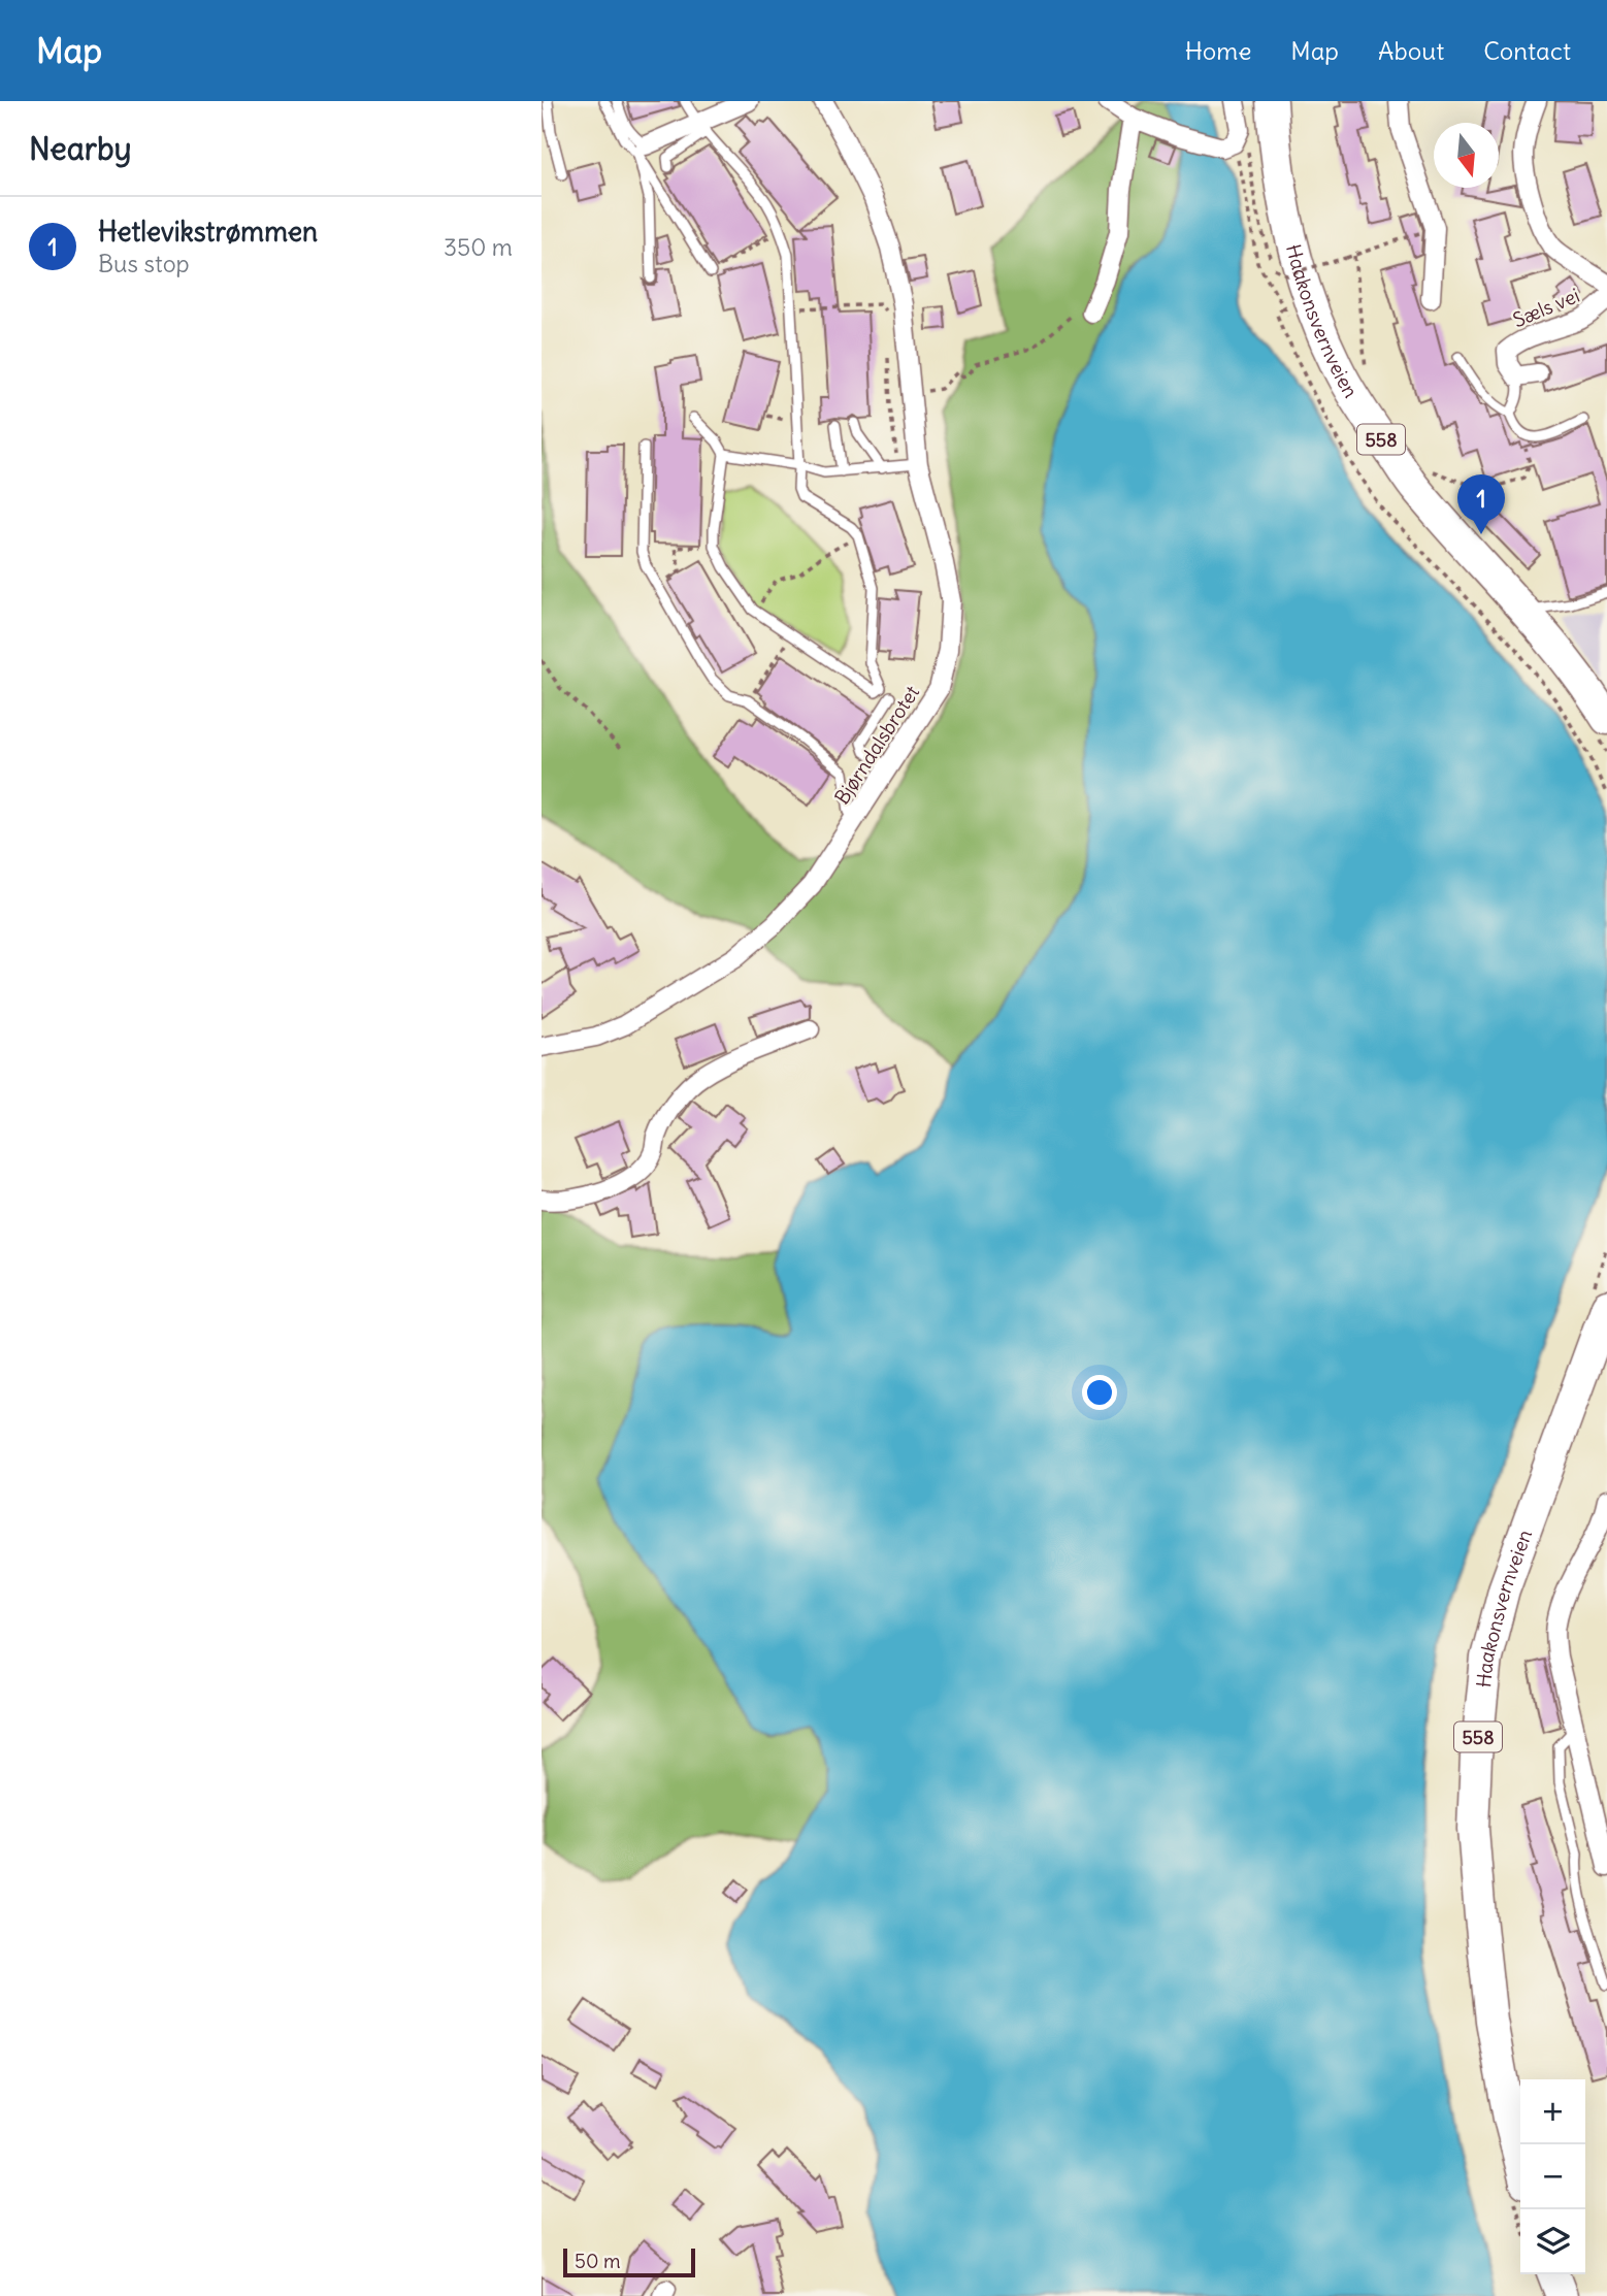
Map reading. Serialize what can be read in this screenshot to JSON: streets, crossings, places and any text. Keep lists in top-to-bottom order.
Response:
{
  "streets": {
    "main road": ["Haakonsvernveien", "558"],
    "street": ["Sæls vei", "Bjørndalsbrotet"]
  },
  "scale_bar": "50 m",
  "north": "bottom",
  "page": {
    "header": "Map",
    "nav": [
      "Home",
      "Map",
      "About",
      "Contact"
    ],
    "heading": "Nearby",
    "list": [
      {
        "mark": "1",
        "name": "Hetlevikstrømmen",
        "note": "Bus stop",
        "value": "350 m"
      }
    ],
    "pins": "1",
    "map_buttons": ["+", "−"],
    "scale": "50 m"
  }
}
